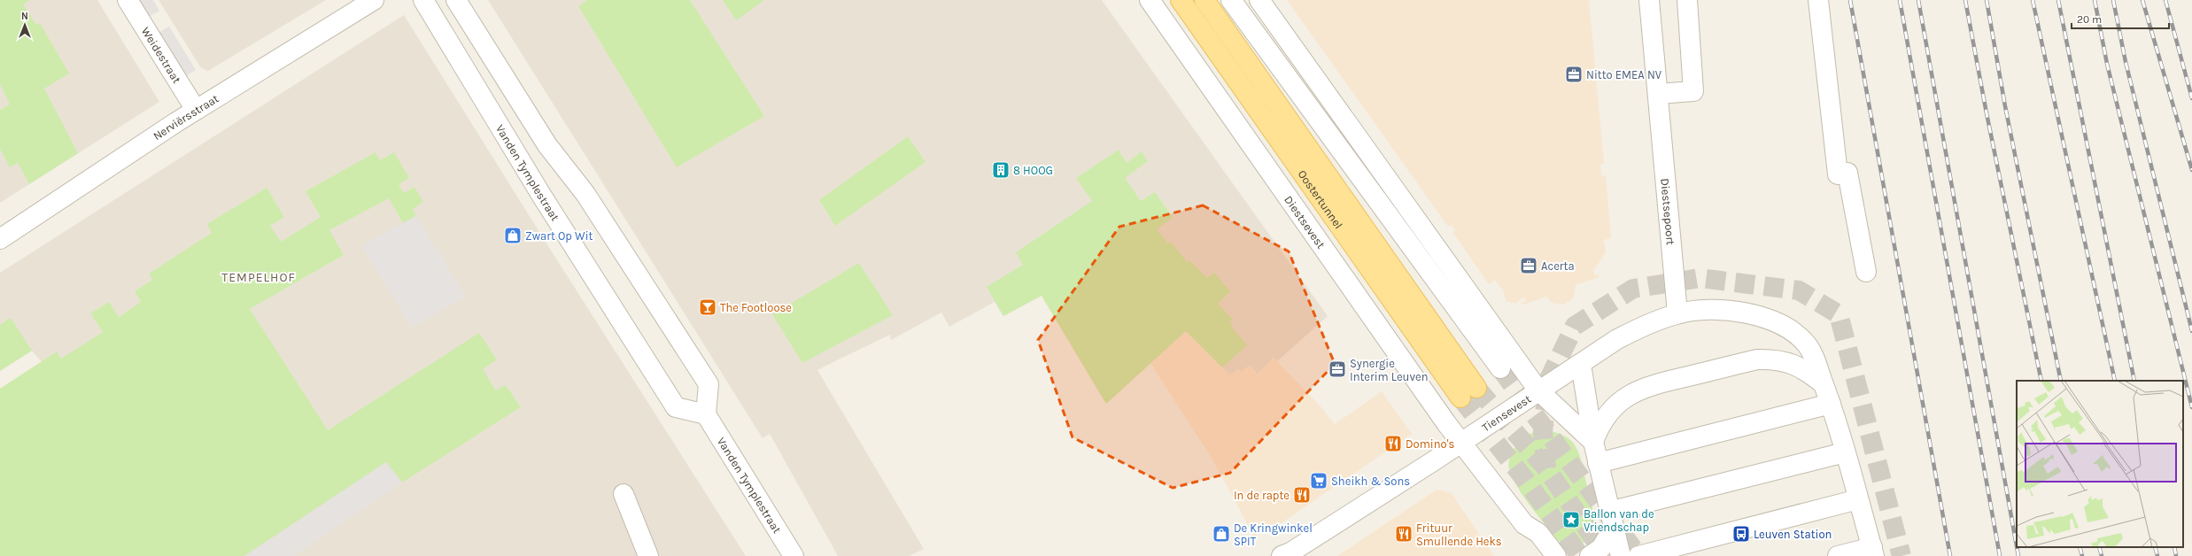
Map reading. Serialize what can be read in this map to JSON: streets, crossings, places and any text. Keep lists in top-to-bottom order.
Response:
{
  "streets": {
    "main road": ["Oostertunnel"],
    "street": [
      "Weidestraat",
      "Nerviërsstraat",
      "Vanden Tymplestraat",
      "Diestsepoort",
      "Diestsevest",
      "Tiensevest"
    ]
  },
  "crossings": [
    ["Weidestraat", "Nerviërsstraat"],
    ["Diestsevest", "Tiensevest"]
  ],
  "districts": ["TEMPELHOF"],
  "places": {
    "office": ["Nitto EMEA NV", "Acerta", "Synergie Interim Leuven"],
    "building": ["8 HOOG"],
    "shop": ["Zwart Op Wit", "De Kringwinkel SPIT"],
    "bar": ["The Footloose"],
    "restaurant": ["Domino's", "In de rapte", "Frituur Smullende Heks"],
    "supermarket": ["Sheikh & Sons"],
    "place": ["Ballon van de Vriendschap"],
    "bus stop": ["Leuven Station"]
  },
  "scale_bar": "20 m",
  "north": "top"
}
